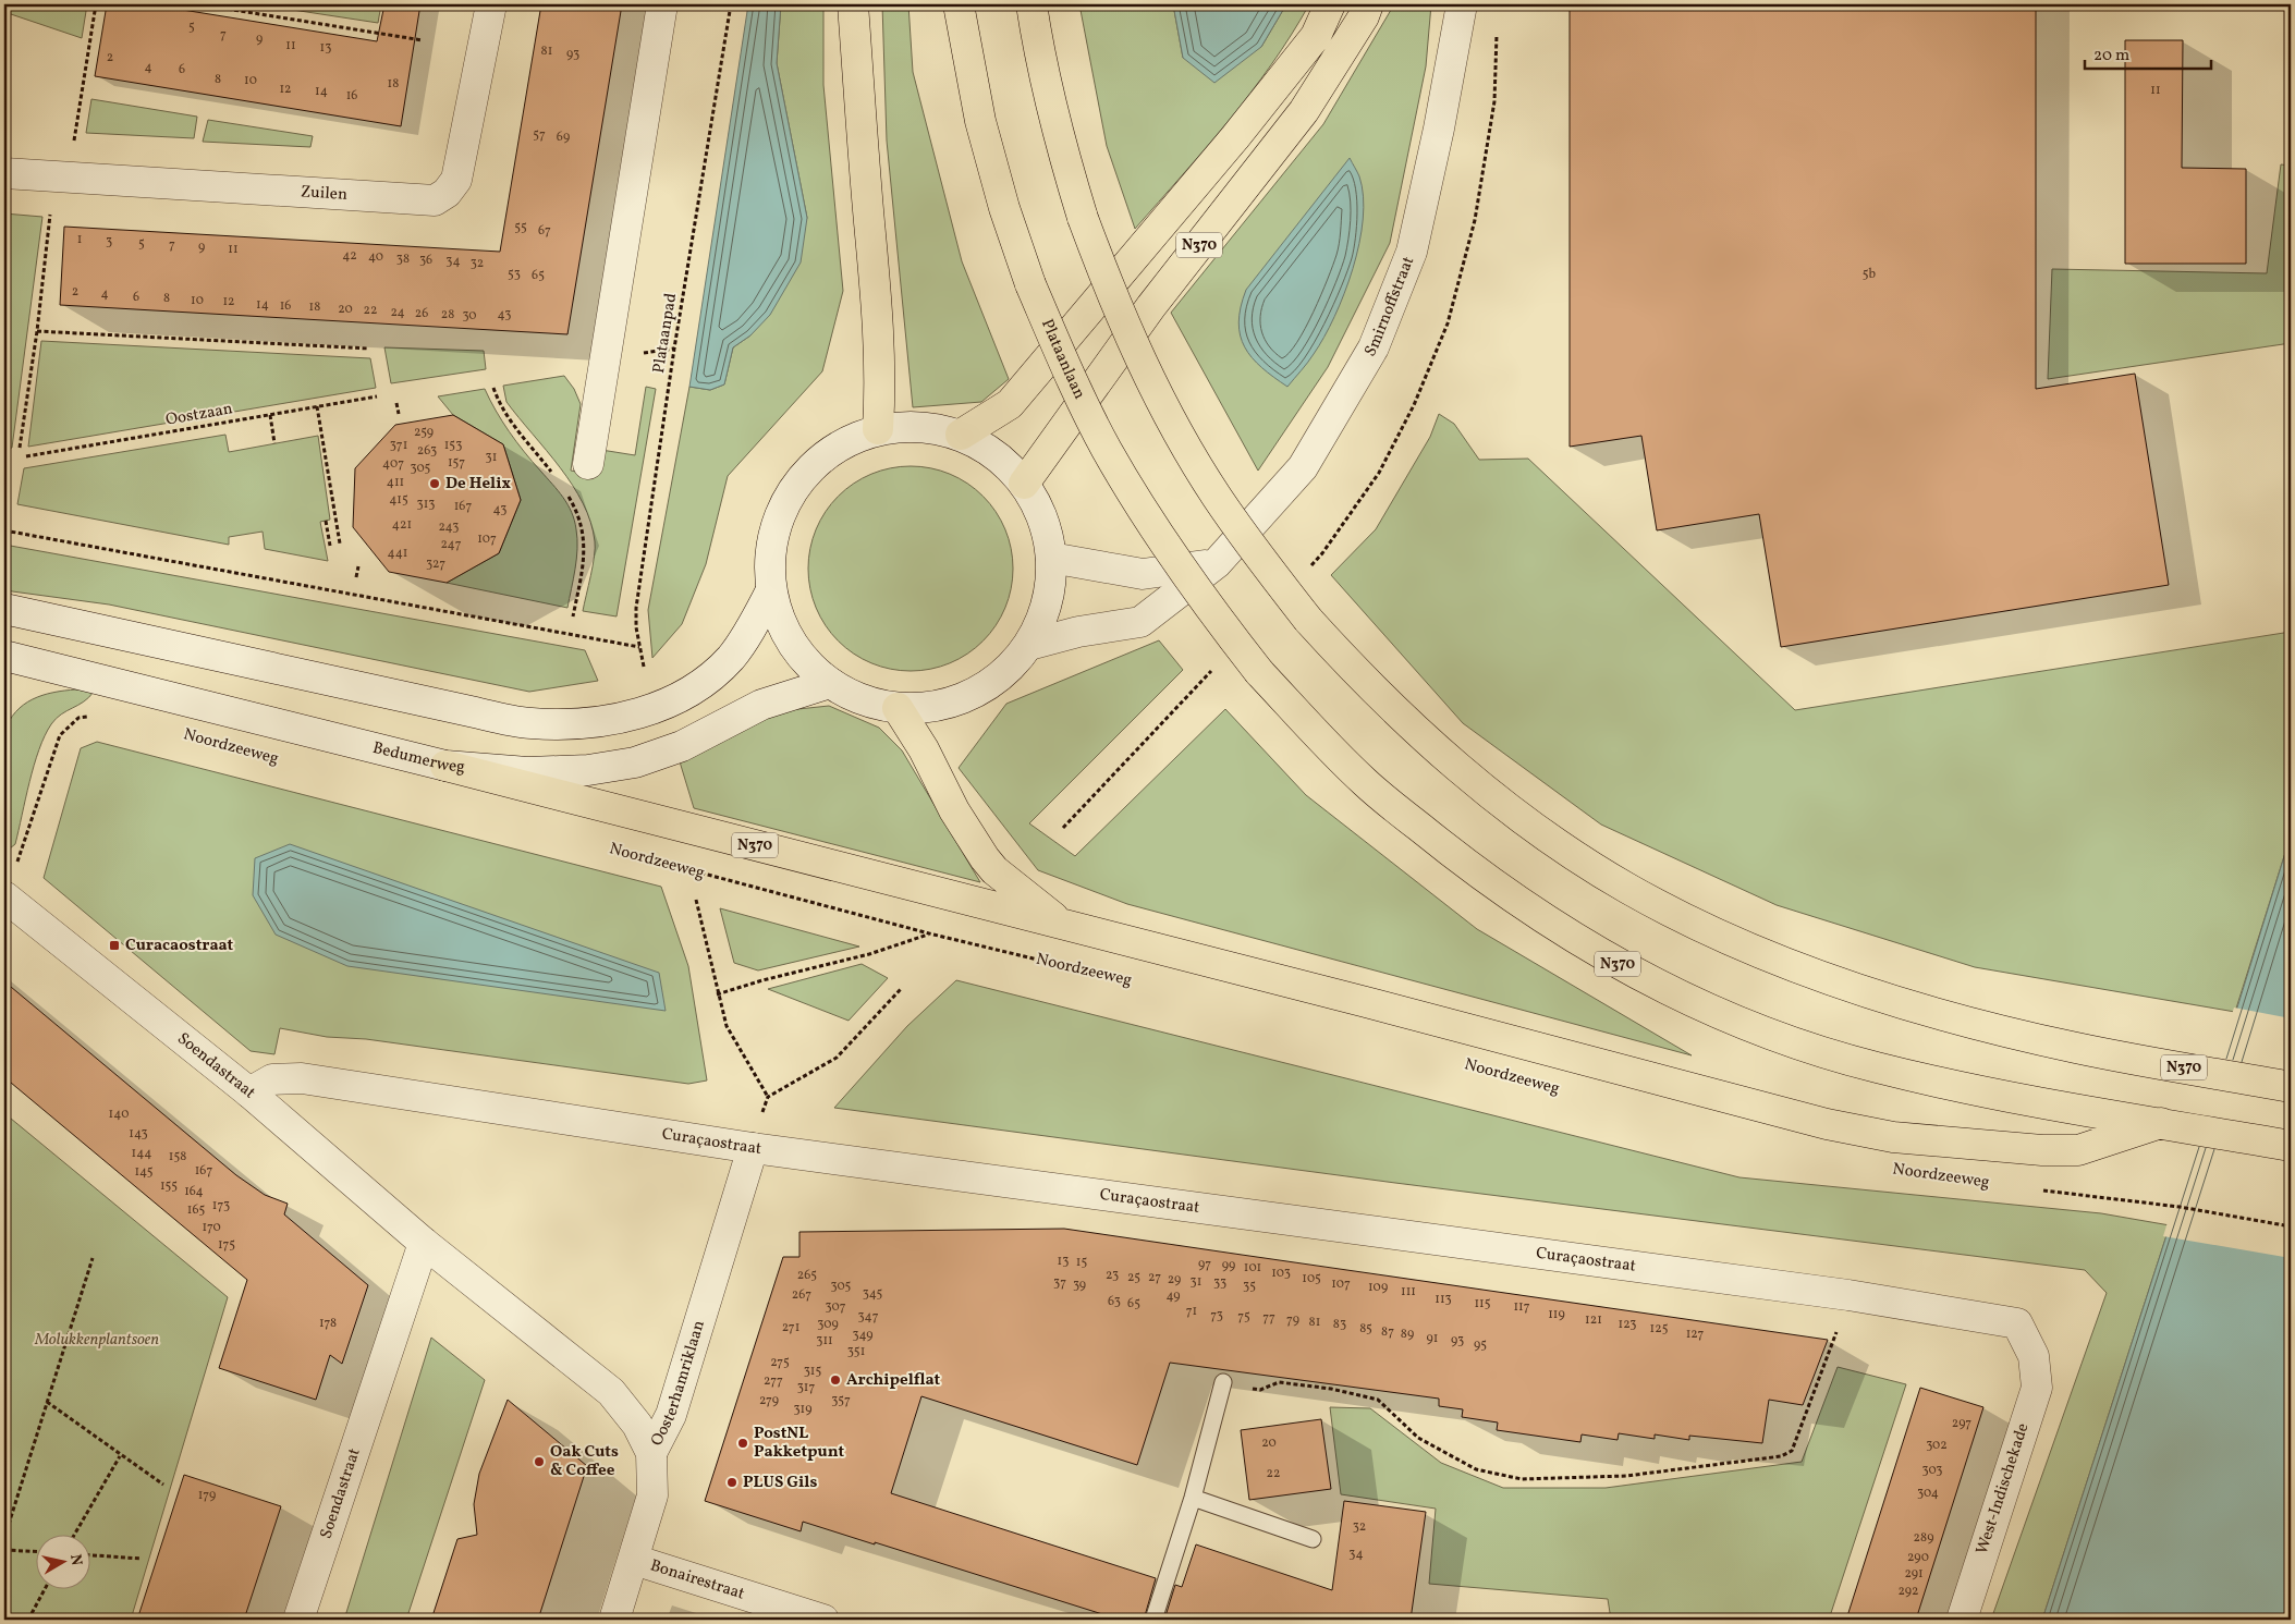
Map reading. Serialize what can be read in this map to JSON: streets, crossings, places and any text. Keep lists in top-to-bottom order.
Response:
{
  "streets": {
    "highway": ["N370", "Plataanlaan"],
    "street": [
      "Zuilen",
      "Smirnoffstraat",
      "Bedumerweg",
      "Soendastraat",
      "Curaçaostraat",
      "Oosterhamriklaan",
      "West-Indischekade",
      "Bonairestraat"
    ],
    "path": ["Plataanpad", "Oostzaan", "Noordzeeweg"]
  },
  "crossings": [
    ["N370", "Plataanlaan"],
    ["N370", "Bedumerweg"],
    ["Soendastraat", "Curaçaostraat"],
    ["Soendastraat", "Oosterhamriklaan"],
    ["Curaçaostraat", "Oosterhamriklaan"],
    ["Curaçaostraat", "West-Indischekade"],
    ["Oosterhamriklaan", "Bonairestraat"]
  ],
  "parks": ["Molukkenplantsoen"],
  "places": {
    "other": [
      "De Helix",
      "Archipelflat",
      "PostNL Pakketpunt",
      "Oak Cuts & Coffee",
      "PLUS Gils"
    ],
    "transit": ["Curacaostraat"]
  },
  "house_numbers": [
    "5",
    "7",
    "9",
    "11",
    "13",
    "81",
    "93",
    "2",
    "4",
    "6",
    "8",
    "10",
    "18",
    "12",
    "11",
    "14",
    "16",
    "57",
    "69",
    "55",
    "67",
    "1",
    "3",
    "5",
    "7",
    "9",
    "11",
    "42",
    "40",
    "38",
    "36",
    "34",
    "32",
    "53",
    "5b",
    "65",
    "2",
    "4",
    "6",
    "8",
    "10",
    "12",
    "14",
    "16",
    "18",
    "20",
    "22",
    "24",
    "26",
    "28",
    "43",
    "30",
    "259",
    "371",
    "153",
    "263",
    "31",
    "157",
    "407",
    "305",
    "411",
    "415",
    "313",
    "167",
    "43",
    "421",
    "243",
    "107",
    "247",
    "441",
    "327",
    "140",
    "143",
    "144",
    "158",
    "167",
    "145",
    "155",
    "164",
    "173",
    "165",
    "170",
    "175",
    "13",
    "15",
    "97",
    "99",
    "101",
    "103",
    "265",
    "23",
    "25",
    "27",
    "105",
    "29",
    "31",
    "37",
    "33",
    "107",
    "39",
    "305",
    "35",
    "109",
    "111",
    "345",
    "267",
    "49",
    "113",
    "63",
    "65",
    "115",
    "307",
    "117",
    "71",
    "119",
    "73",
    "347",
    "75",
    "77",
    "79",
    "121",
    "81",
    "178",
    "309",
    "83",
    "123",
    "271",
    "85",
    "125",
    "87",
    "89",
    "127",
    "349",
    "91",
    "311",
    "93",
    "95",
    "351",
    "275",
    "315",
    "277",
    "317",
    "279",
    "357",
    "319",
    "297",
    "20",
    "302",
    "303",
    "22",
    "304",
    "179",
    "32",
    "289",
    "34",
    "290",
    "291",
    "292"
  ],
  "scale_bar": "20 m",
  "north": "right"
}
